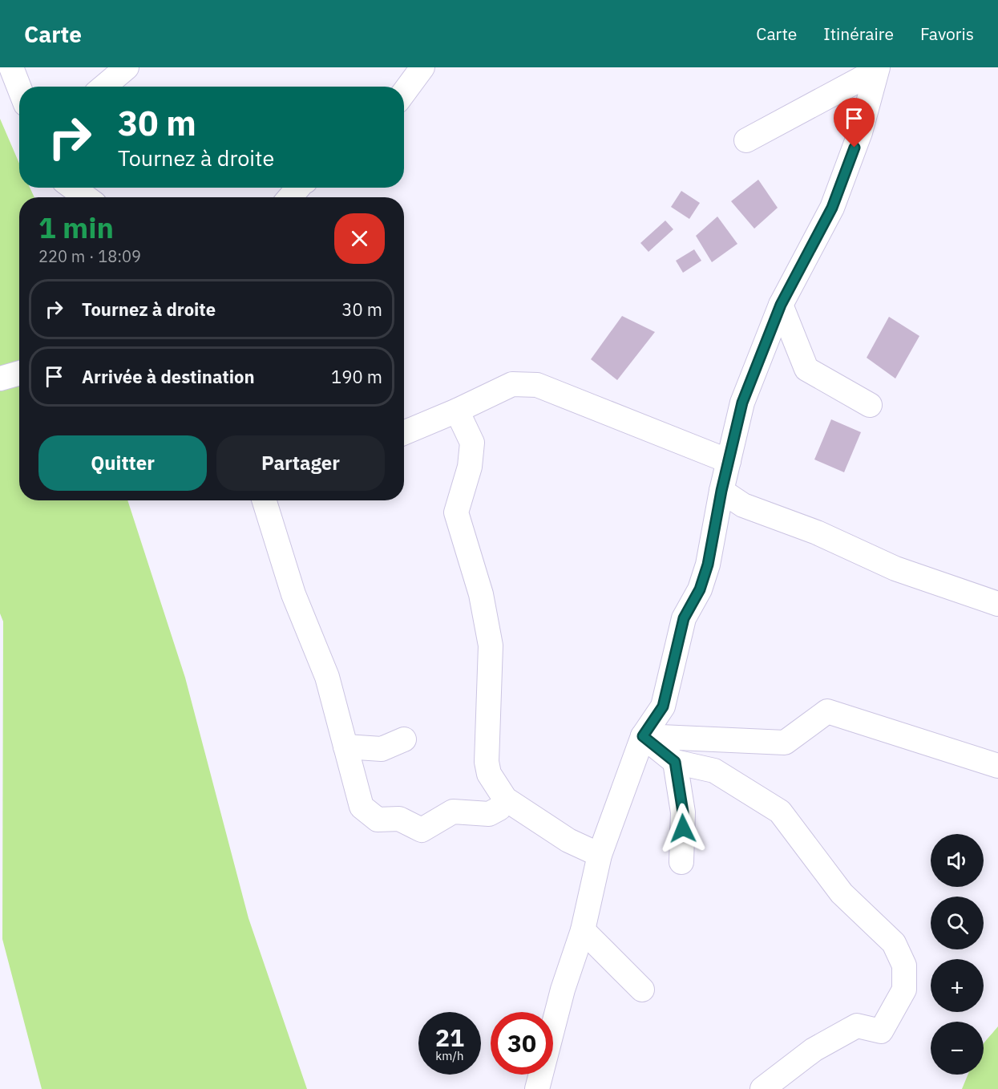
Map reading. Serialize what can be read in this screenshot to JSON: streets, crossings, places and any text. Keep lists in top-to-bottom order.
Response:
{
  "page": {
    "header": "Carte",
    "nav": ["Carte", "Itinéraire", "Favoris"],
    "turn": ["30 m", "Tournez à droite"],
    "heading": ["1 min", "220 m · 18:09"],
    "list": [
      {
        "name": "Tournez à droite",
        "value": "30 m"
      },
      {
        "name": "Arrivée à destination",
        "value": "190 m"
      }
    ],
    "buttons": ["Quitter", "Partager"],
    "map_buttons": ["+", "−"],
    "speed": "21 km/h",
    "limit": "30"
  }
}
